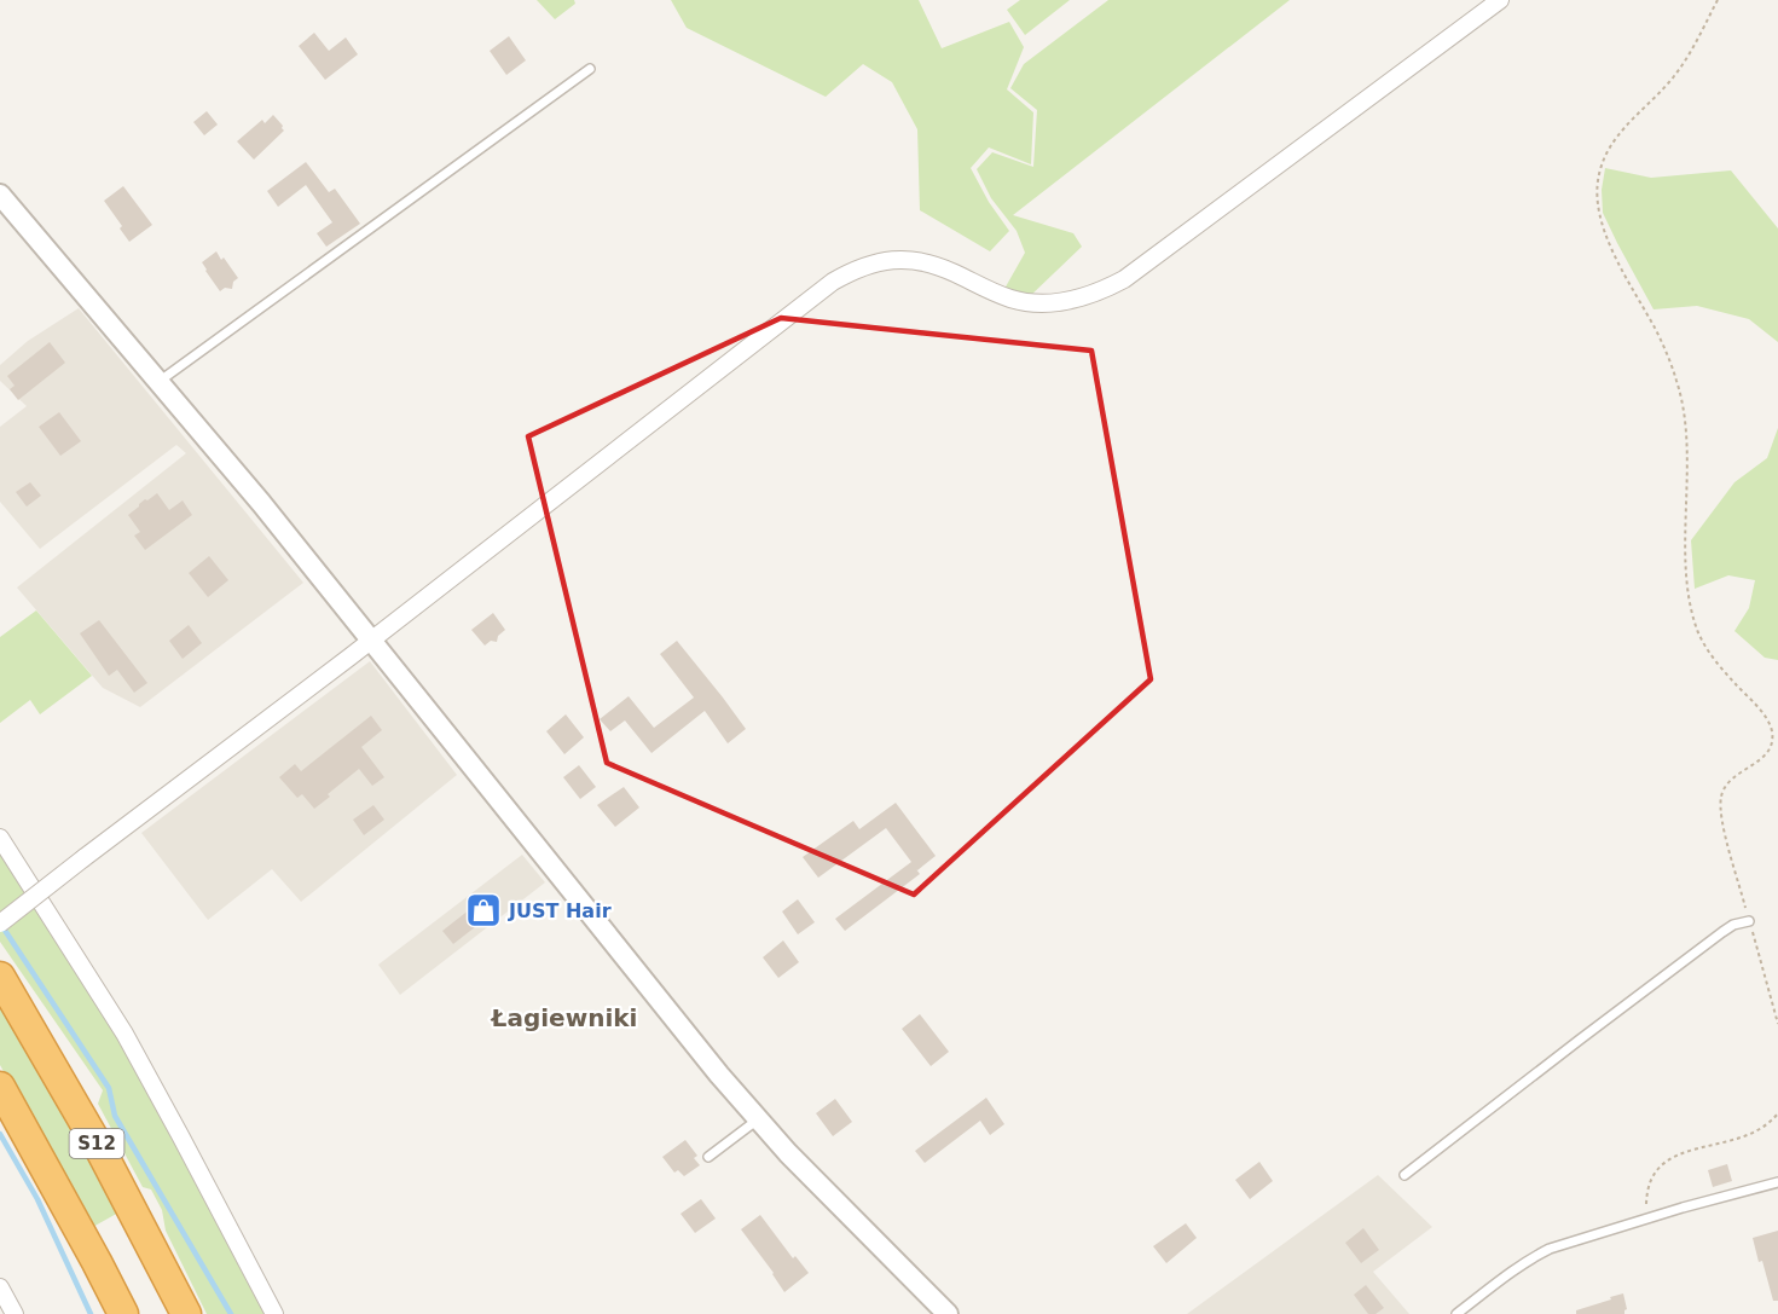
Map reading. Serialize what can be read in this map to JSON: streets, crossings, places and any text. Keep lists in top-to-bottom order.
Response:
{
  "streets": {
    "highway": ["S12"]
  },
  "districts": ["Łagiewniki"],
  "places": {
    "shop": ["JUST Hair"]
  }
}
